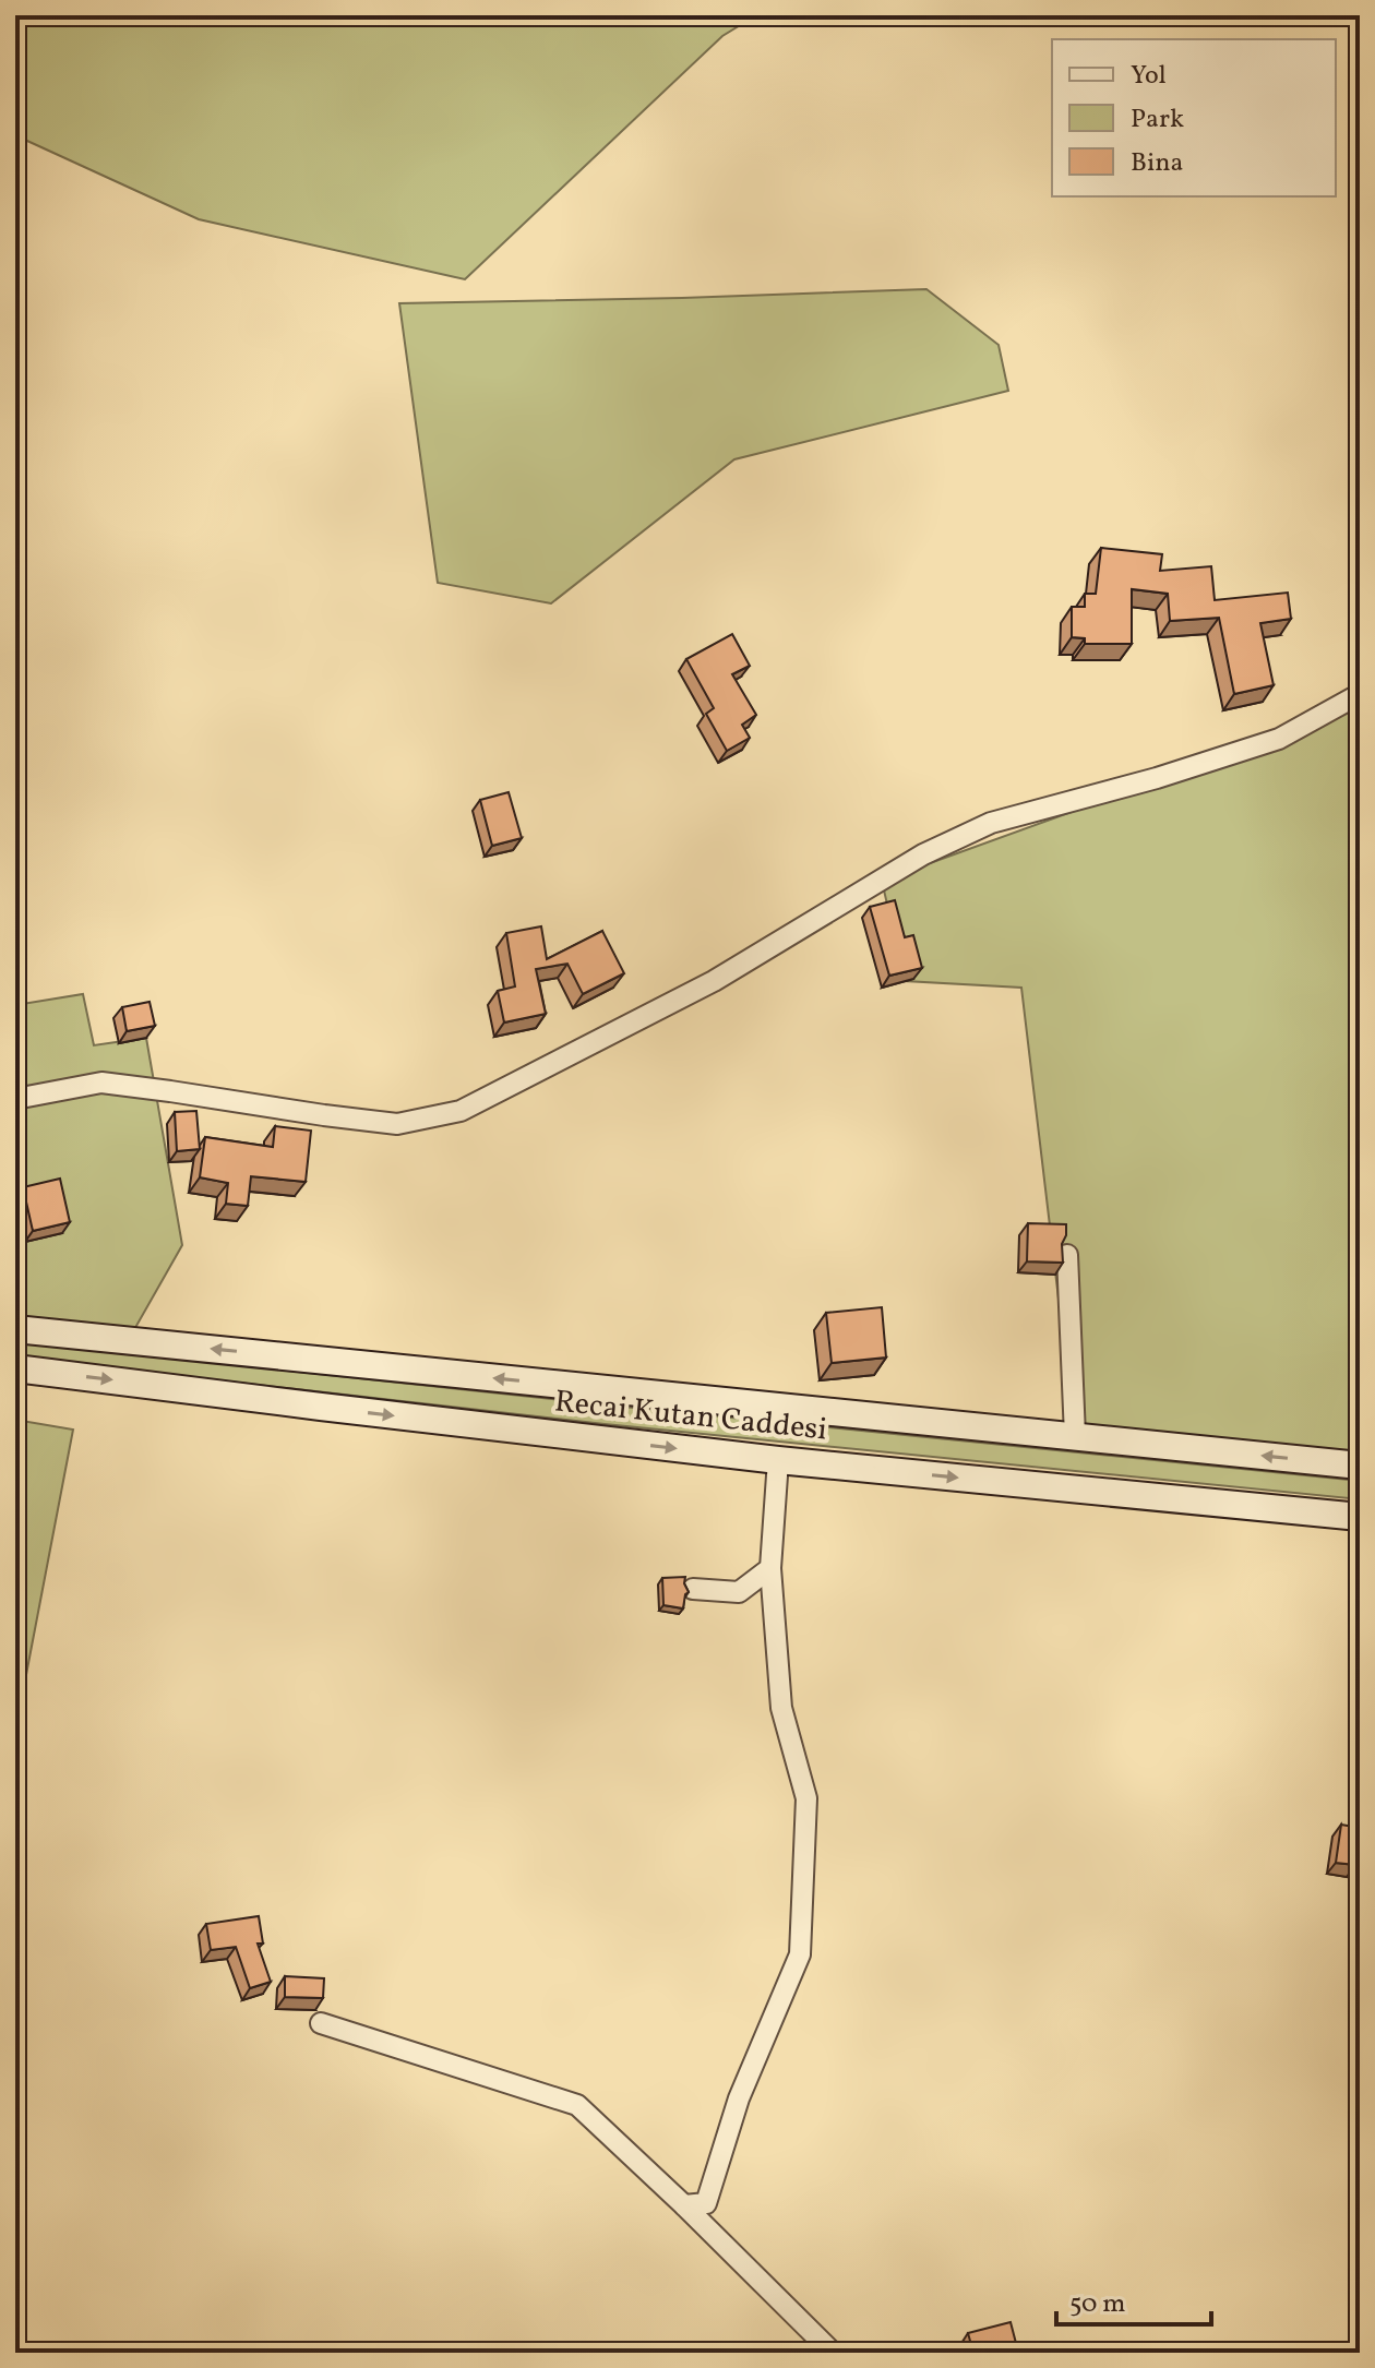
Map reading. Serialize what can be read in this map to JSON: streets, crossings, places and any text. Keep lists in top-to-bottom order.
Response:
{
  "streets": {
    "main road": ["Recai Kutan Caddesi"]
  },
  "legend": ["Yol", "Park", "Bina"],
  "scale_bar": "50 m"
}
